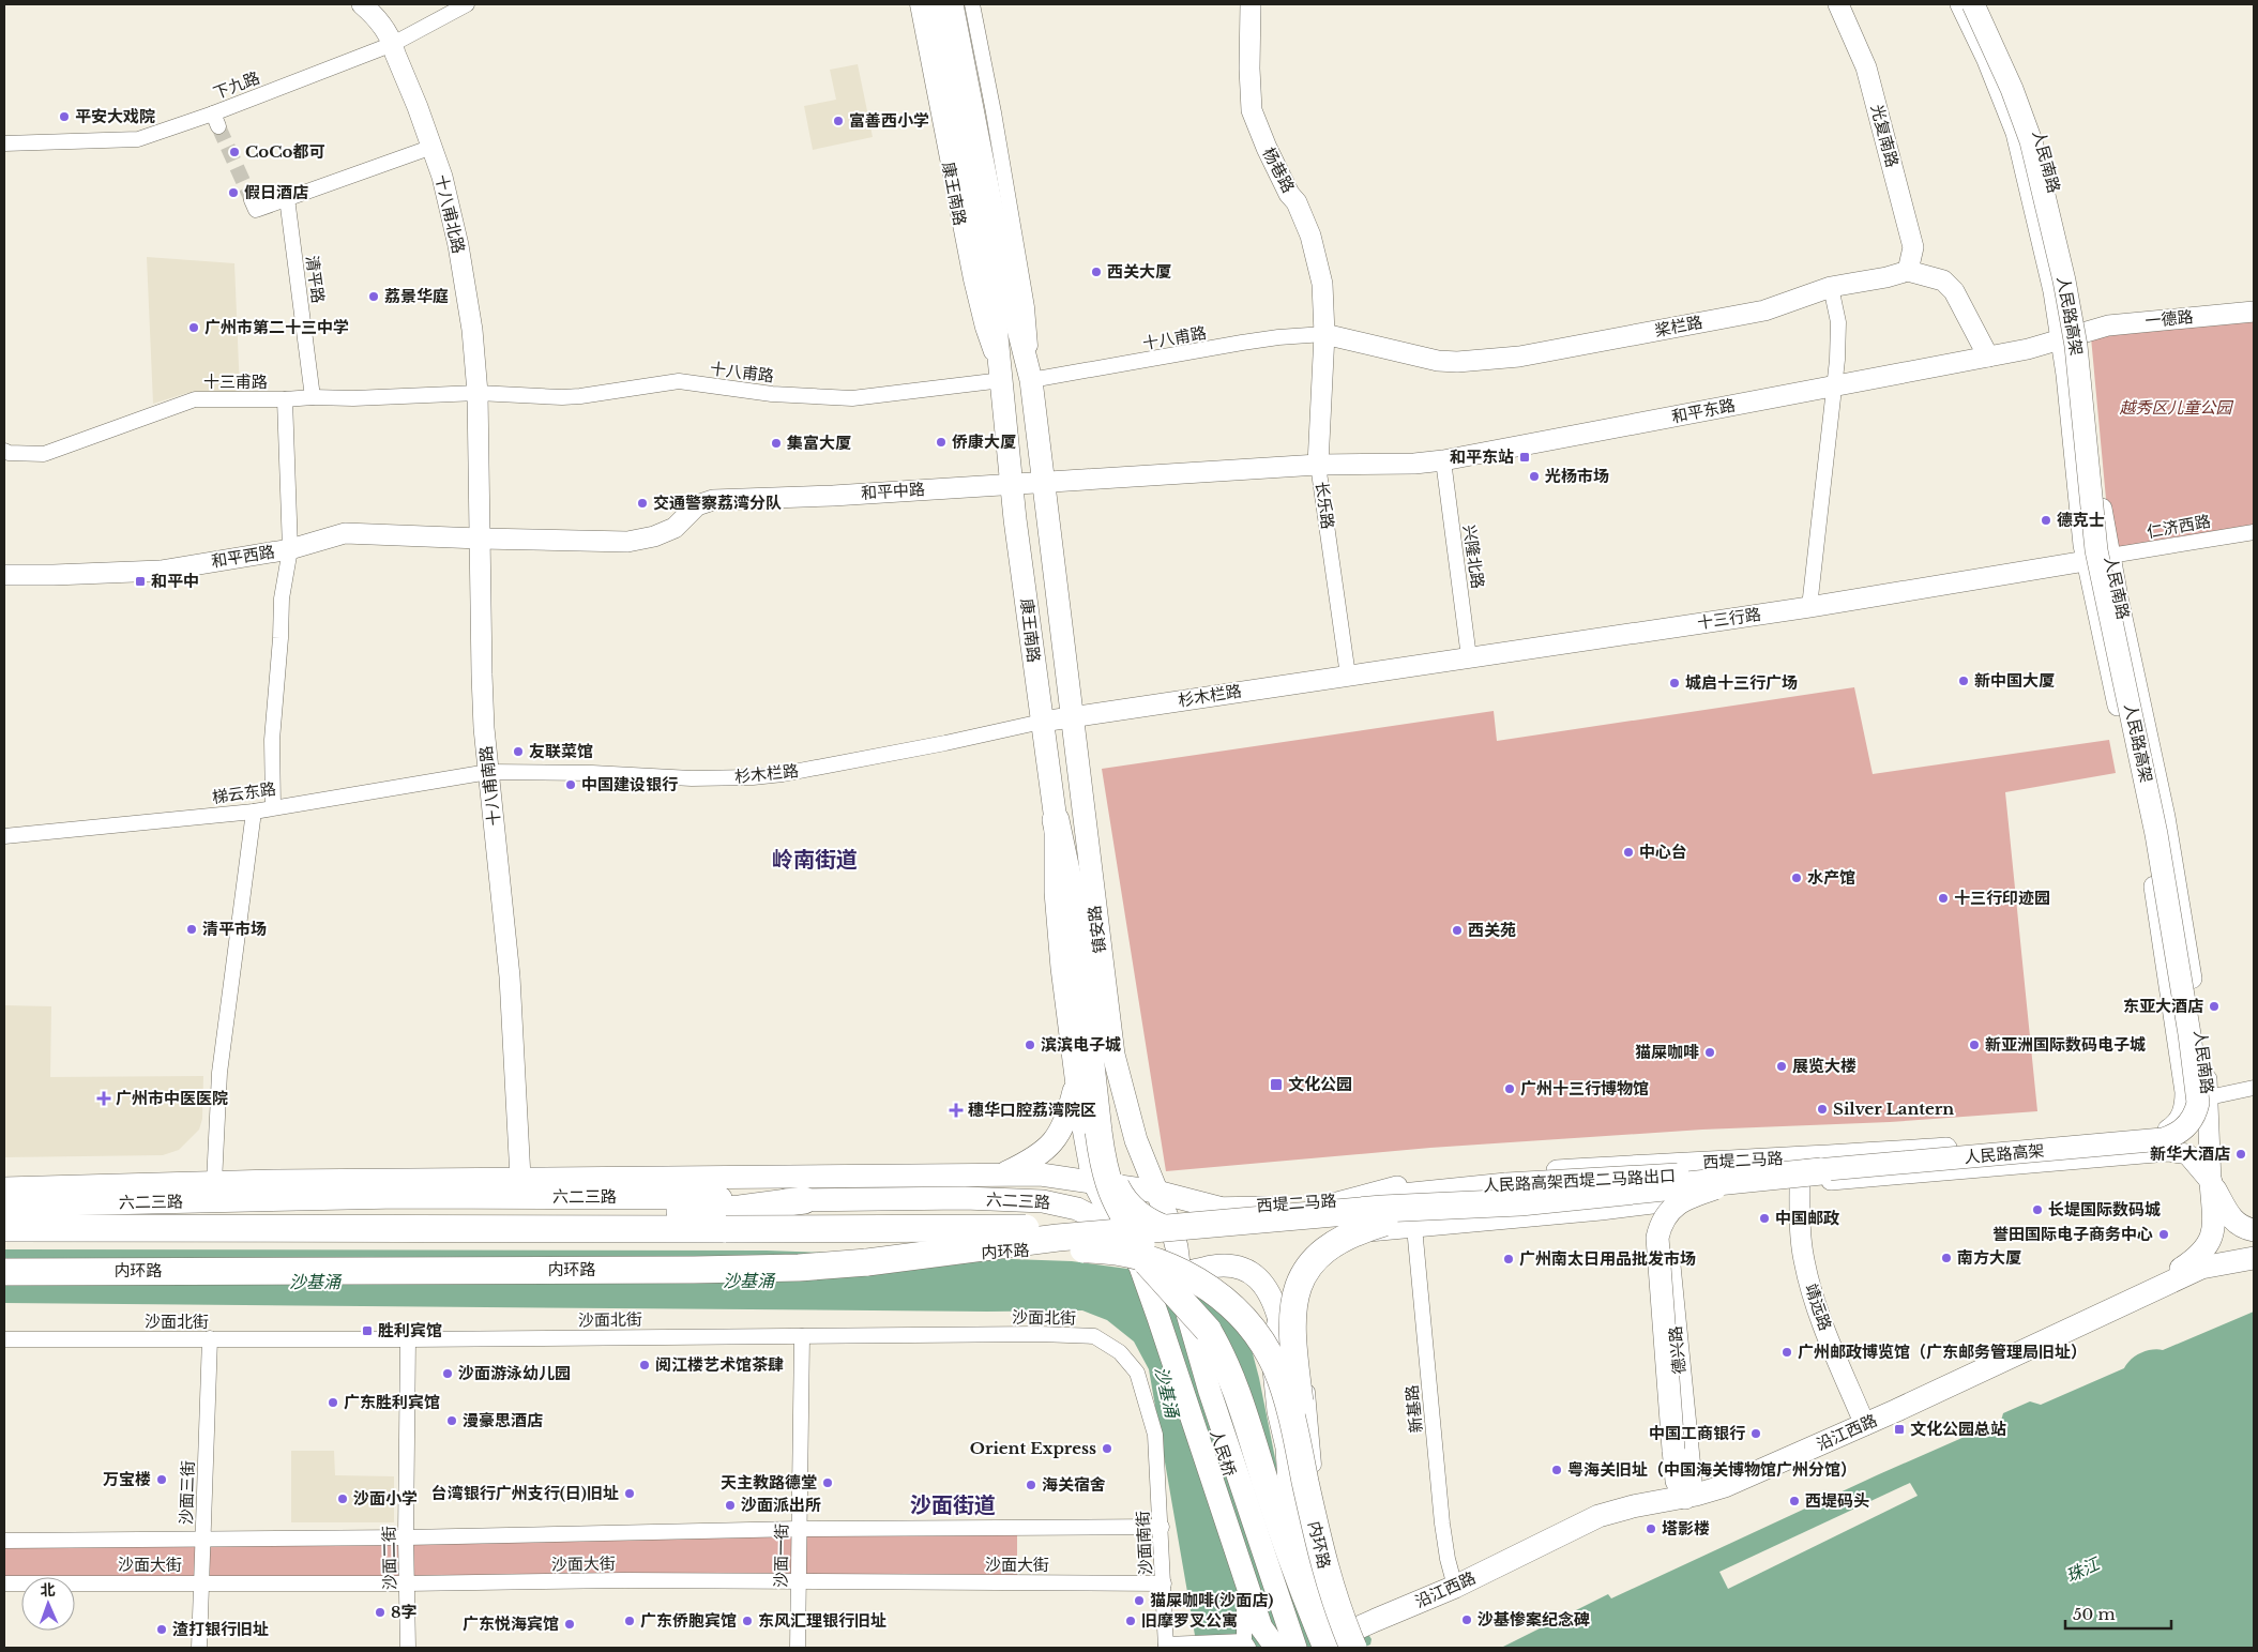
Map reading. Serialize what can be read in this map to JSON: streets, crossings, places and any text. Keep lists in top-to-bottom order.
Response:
{
  "streets": {
    "highway": ["内环路"],
    "main road": [
      "康王南路",
      "人民路高架",
      "镇安路",
      "人民路高架西堤二马路出口",
      "六二三路",
      "沿江西路",
      "人民桥"
    ],
    "street": [
      "下九路",
      "光复南路",
      "人民南路",
      "杨巷路",
      "十八甫北路",
      "清平路",
      "一德路",
      "桨栏路",
      "十八甫路",
      "十三甫路",
      "和平东路",
      "和平中路",
      "长乐路",
      "仁济西路",
      "和平西路",
      "兴隆北路",
      "十三行路",
      "杉木栏路",
      "十八甫南路",
      "梯云东路",
      "西堤二马路",
      "靖远路",
      "沙面北街",
      "德兴路",
      "新基路",
      "沙面三街",
      "沙面南街",
      "沙面一街",
      "沙面二街",
      "沙面大街"
    ]
  },
  "crossings": [
    ["下九路", "十八甫北路"],
    ["光复南路", "桨栏路"],
    ["人民南路", "一德路"],
    ["人民南路", "和平东路"],
    ["人民南路", "仁济西路"],
    ["人民南路", "十三行路"],
    ["人民南路", "西堤二马路"],
    ["杨巷路", "桨栏路"],
    ["杨巷路", "十八甫路"],
    ["杨巷路", "长乐路"],
    ["康王南路", "十八甫路"],
    ["康王南路", "和平中路"],
    ["康王南路", "杉木栏路"],
    ["康王南路", "镇安路"],
    ["十八甫北路", "十八甫路"],
    ["十八甫北路", "十三甫路"],
    ["十八甫北路", "十八甫南路"],
    ["清平路", "十三甫路"],
    ["人民路高架", "西堤二马路"],
    ["人民路高架", "人民路高架西堤二马路出口"],
    ["人民路高架", "靖远路"],
    ["一德路", "和平东路"],
    ["桨栏路", "十八甫路"],
    ["桨栏路", "长乐路"],
    ["十八甫路", "十三甫路"],
    ["十八甫路", "长乐路"],
    ["十八甫路", "十八甫南路"],
    ["十三甫路", "十八甫南路"],
    ["和平东路", "和平中路"],
    ["和平东路", "长乐路"],
    ["和平东路", "兴隆北路"],
    ["和平中路", "长乐路"],
    ["和平中路", "和平西路"],
    ["和平中路", "十八甫南路"],
    ["长乐路", "十三行路"],
    ["长乐路", "杉木栏路"],
    ["仁济西路", "十三行路"],
    ["和平西路", "十八甫南路"],
    ["兴隆北路", "十三行路"],
    ["十三行路", "杉木栏路"],
    ["杉木栏路", "十八甫南路"],
    ["杉木栏路", "梯云东路"],
    ["杉木栏路", "镇安路"],
    ["十八甫南路", "梯云东路"],
    ["十八甫南路", "六二三路"],
    ["镇安路", "人民桥"],
    ["西堤二马路", "人民路高架西堤二马路出口"],
    ["西堤二马路", "六二三路"],
    ["西堤二马路", "靖远路"],
    ["西堤二马路", "德兴路"],
    ["西堤二马路", "新基路"],
    ["人民路高架西堤二马路出口", "靖远路"],
    ["六二三路", "人民桥"],
    ["内环路", "沿江西路"],
    ["靖远路", "沿江西路"],
    ["沙面北街", "沙面三街"],
    ["沙面北街", "沙面南街"],
    ["沙面北街", "沙面一街"],
    ["沙面北街", "沙面二街"],
    ["德兴路", "沿江西路"],
    ["新基路", "沿江西路"],
    ["沙面三街", "沙面大街"],
    ["沙面南街", "沙面大街"],
    ["沙面一街", "沙面大街"],
    ["沙面二街", "沙面大街"]
  ],
  "districts": ["岭南街道", "沙面街道"],
  "water": ["沙基涌", "珠江"],
  "parks": ["越秀区儿童公园"],
  "places": {
    "other": [
      "平安大戏院",
      "富善西小学",
      "CoCo都可",
      "假日酒店",
      "西关大厦",
      "荔景华庭",
      "广州市第二十三中学",
      "侨康大厦",
      "集富大厦",
      "光杨市场",
      "交通警察荔湾分队",
      "德克士",
      "新中国大厦",
      "城启十三行广场",
      "友联菜馆",
      "中国建设银行",
      "中心台",
      "水产馆",
      "十三行印迹园",
      "清平市场",
      "西关苑",
      "东亚大酒店",
      "滨滨电子城",
      "新亚洲国际数码电子城",
      "猫屎咖啡",
      "展览大楼",
      "广州十三行博物馆",
      "Silver Lantern",
      "新华大酒店",
      "长堤国际数码城",
      "中国邮政",
      "誉田国际电子商务中心",
      "南方大厦",
      "广州南太日用品批发市场",
      "广州邮政博览馆（广东邮务管理局旧址）",
      "阅江楼艺术馆茶肆",
      "沙面游泳幼儿园",
      "广东胜利宾馆",
      "漫豪思酒店",
      "中国工商银行",
      "Orient Express",
      "粤海关旧址（中国海关博物馆广州分馆）",
      "万宝楼",
      "天主教路德堂",
      "海关宿舍",
      "台湾银行广州支行(日)旧址",
      "沙面小学",
      "西堤码头",
      "沙面派出所",
      "塔影楼",
      "猫屎咖啡(沙面店)",
      "8字",
      "沙基惨案纪念碑",
      "广东侨胞宾馆",
      "东风汇理银行旧址",
      "旧摩罗叉公寓",
      "广东悦海宾馆",
      "渣打银行旧址"
    ],
    "transit": [
      "和平东站",
      "和平中",
      "文化公园",
      "胜利宾馆",
      "文化公园总站"
    ],
    "health": ["广州市中医医院", "穗华口腔荔湾院区"]
  },
  "scale_bar": "50 m",
  "north": "top"
}
